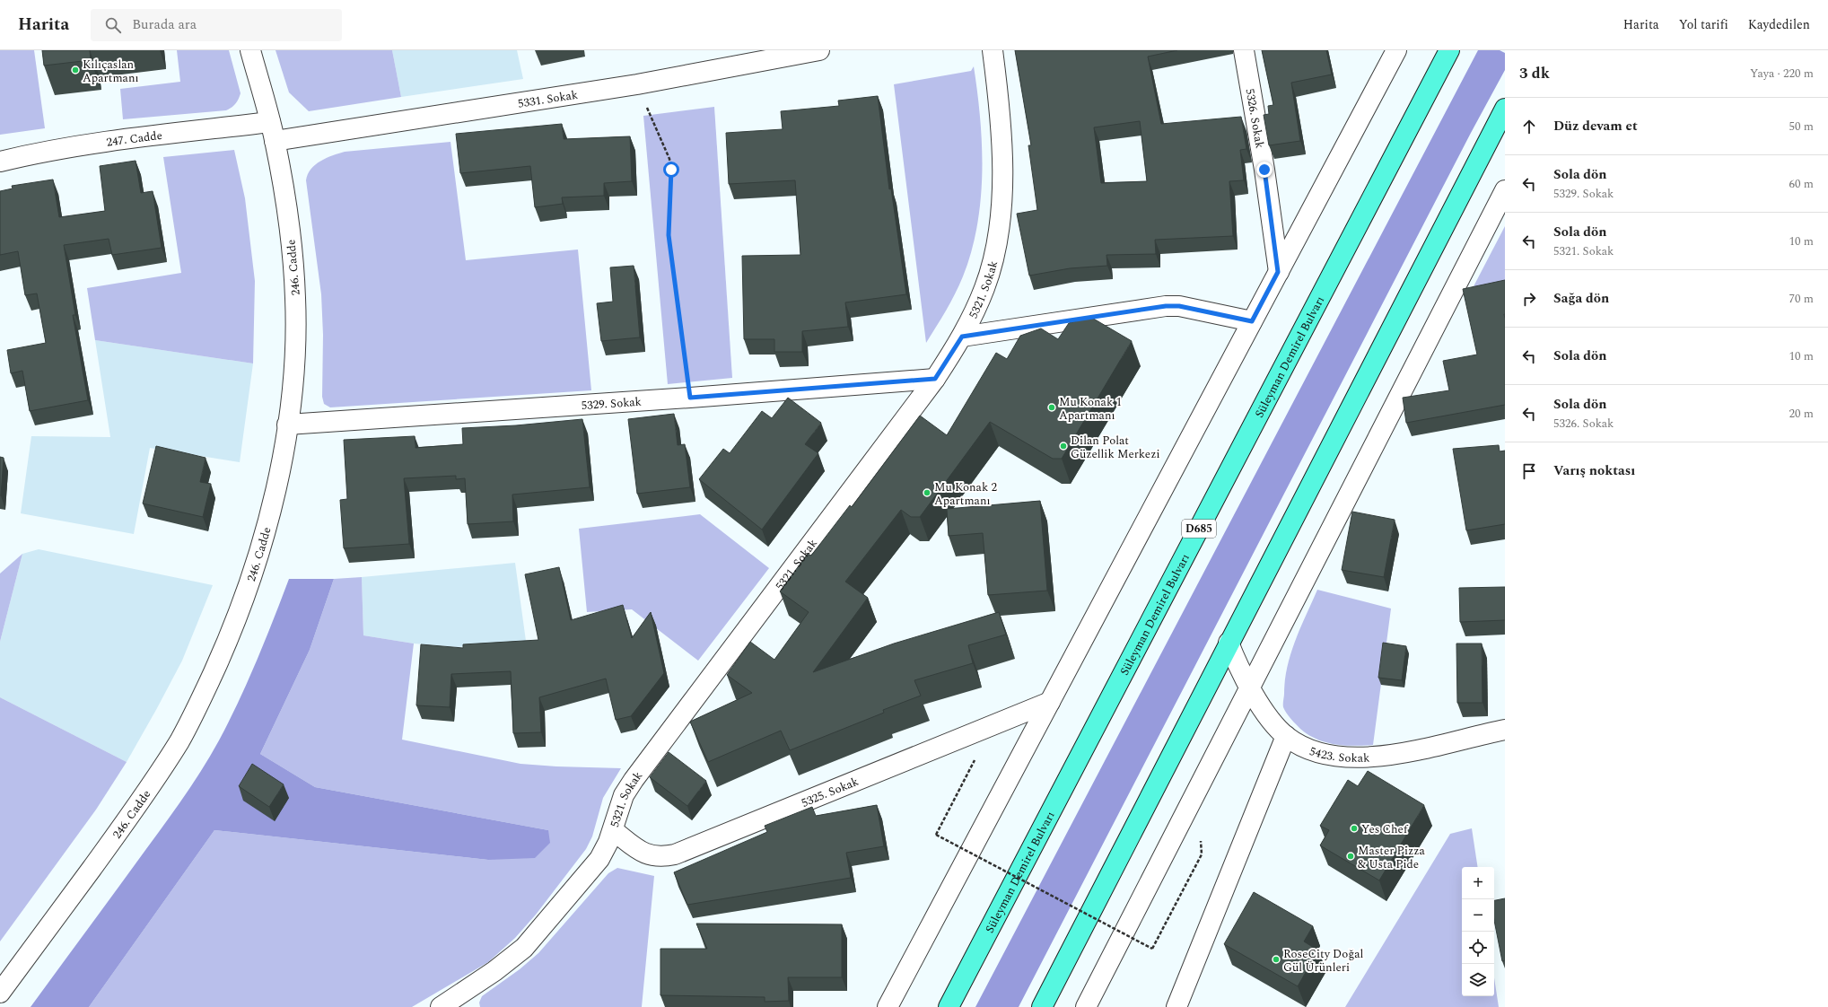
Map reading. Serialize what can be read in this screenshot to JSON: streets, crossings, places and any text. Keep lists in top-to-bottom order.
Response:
{
  "streets": {
    "highway": ["Süleyman Demirel Bulvarı", "D685"],
    "street": [
      "5331. Sokak",
      "5326. Sokak",
      "247. Cadde",
      "246. Cadde",
      "5321. Sokak",
      "5329. Sokak",
      "5423. Sokak",
      "5325. Sokak"
    ]
  },
  "crossings": [
    ["5331. Sokak", "246. Cadde"],
    ["247. Cadde", "246. Cadde"],
    ["246. Cadde", "5329. Sokak"],
    ["5321. Sokak", "5329. Sokak"],
    ["5321. Sokak", "5325. Sokak"]
  ],
  "places": [
    "Kılıçaslan Apartmanı",
    "Mu Konak 1 Apartmanı",
    "Dilan Polat Güzellik Merkezi",
    "Mu Konak 2 Apartmanı",
    "Yes Chef",
    "Master Pizza & Usta Pide",
    "RoseCity Doğal Gül Ürünleri"
  ],
  "page": {
    "header": "Harita",
    "search": "Burada ara",
    "nav": ["Harita", "Yol tarifi", "Kaydedilen"],
    "heading": ["3 dk", "Yaya · 220 m"],
    "list": [
      ["Düz devam et", "50 m"],
      ["Sola dön", "5329. Sokak", "60 m"],
      ["Sola dön", "5321. Sokak", "10 m"],
      ["Sağa dön", "70 m"],
      ["Sola dön", "10 m"],
      ["Sola dön", "5326. Sokak", "20 m"],
      "Varış noktası"
    ],
    "map_buttons": ["+", "−"]
  }
}
